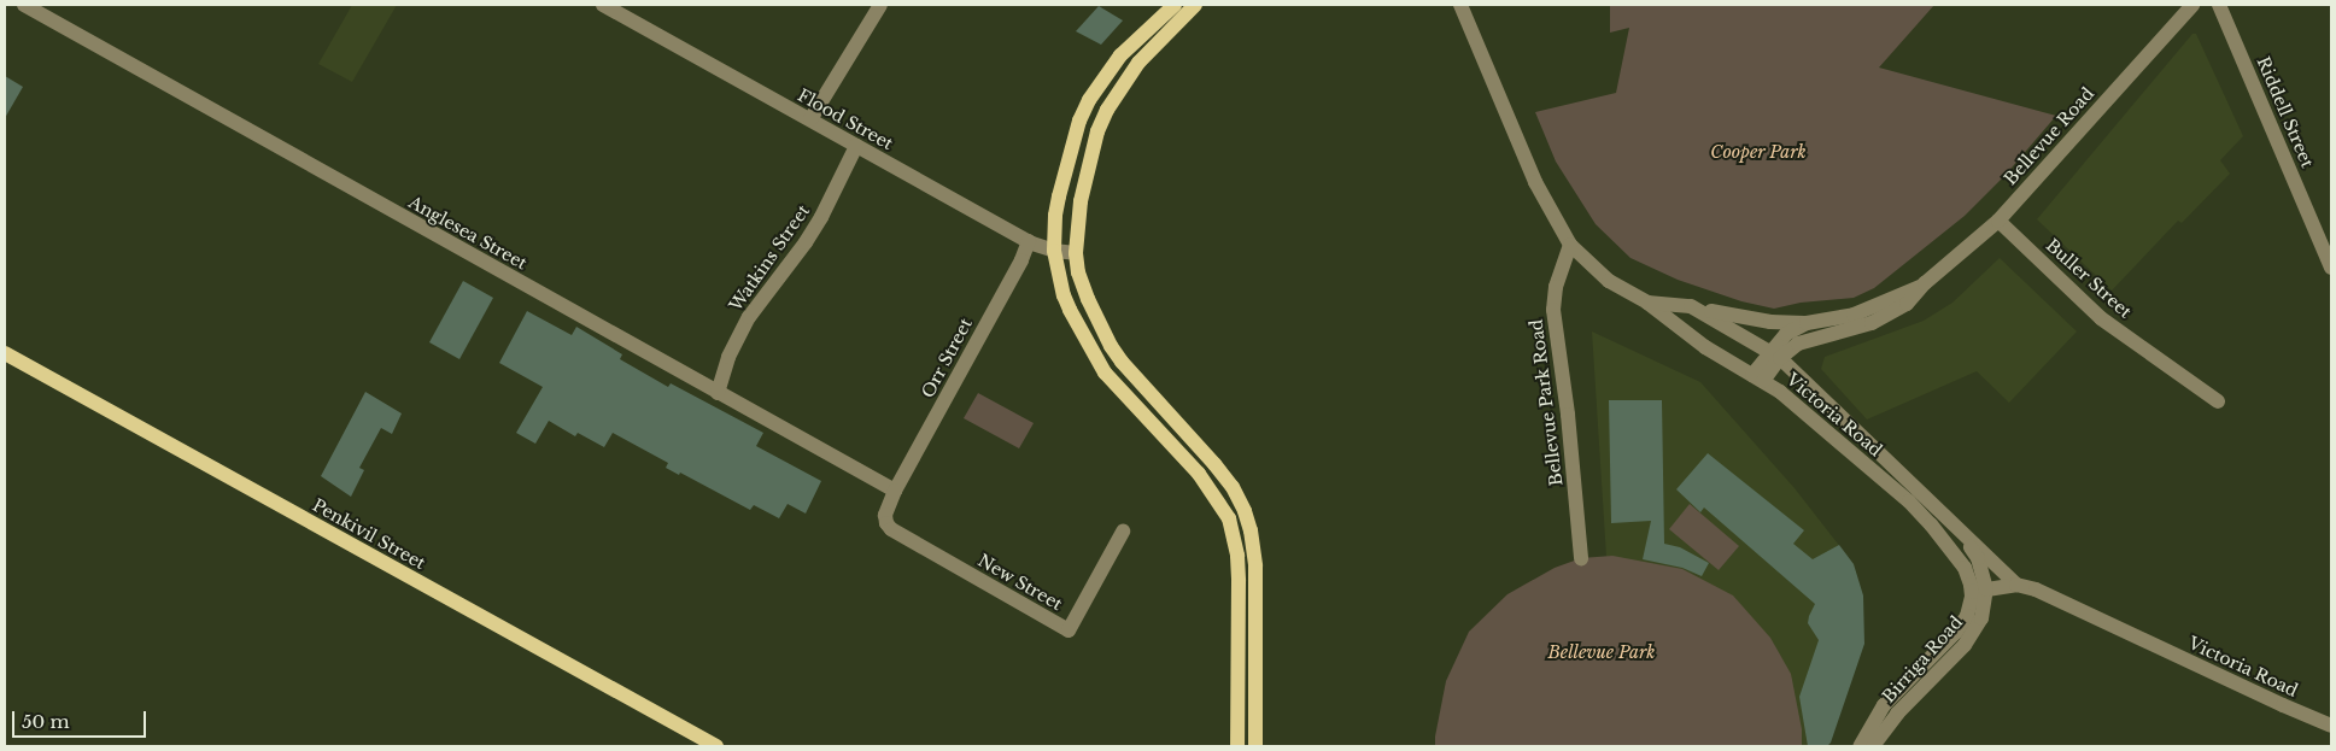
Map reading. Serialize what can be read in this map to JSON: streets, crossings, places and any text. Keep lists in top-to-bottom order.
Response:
{
  "streets": {
    "main road": ["Penkivil Street"],
    "street": [
      "Riddell Street",
      "Flood Street",
      "Bellevue Road",
      "Anglesea Street",
      "Watkins Street",
      "Buller Street",
      "Orr Street",
      "Bellevue Park Road",
      "Victoria Road",
      "New Street",
      "Birriga Road"
    ]
  },
  "crossings": [
    ["Flood Street", "Watkins Street"],
    ["Flood Street", "Orr Street"],
    ["Bellevue Road", "Buller Street"],
    ["Bellevue Road", "Victoria Road"],
    ["Anglesea Street", "Watkins Street"],
    ["Anglesea Street", "Orr Street"],
    ["Anglesea Street", "New Street"],
    ["Orr Street", "New Street"],
    ["Bellevue Park Road", "Victoria Road"],
    ["Victoria Road", "Birriga Road"]
  ],
  "parks": ["Cooper Park", "Bellevue Park"],
  "scale_bar": "50 m"
}
